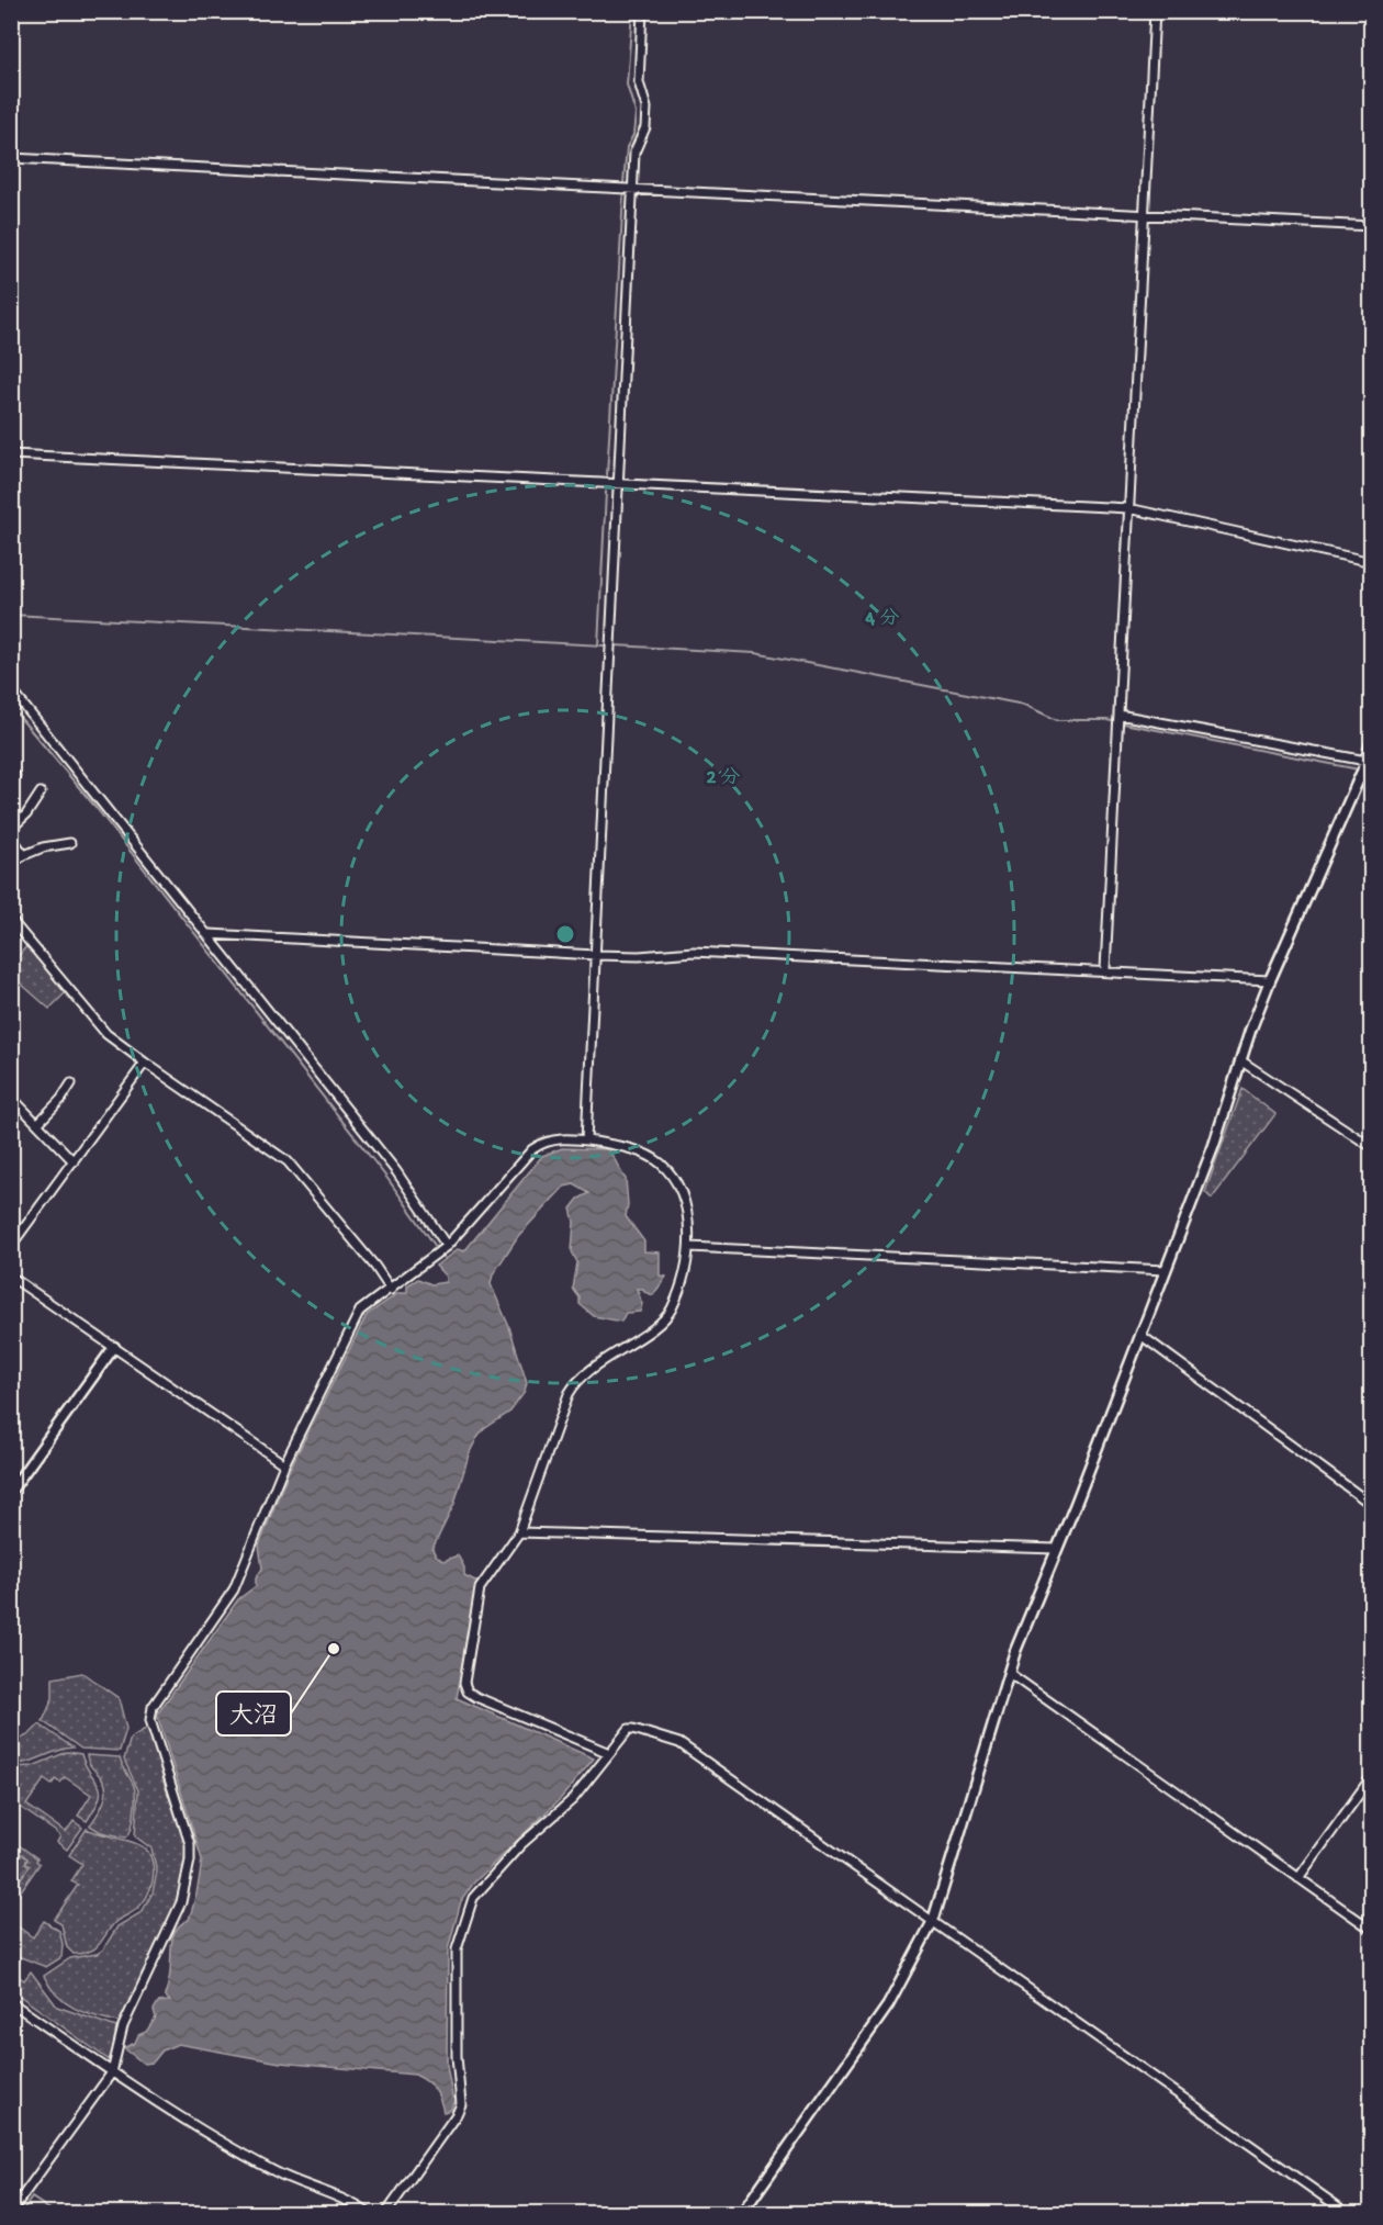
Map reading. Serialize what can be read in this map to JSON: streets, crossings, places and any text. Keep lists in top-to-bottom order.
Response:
{
  "places": ["大沼"],
  "rings": ["4 分", "2 分"]
}
